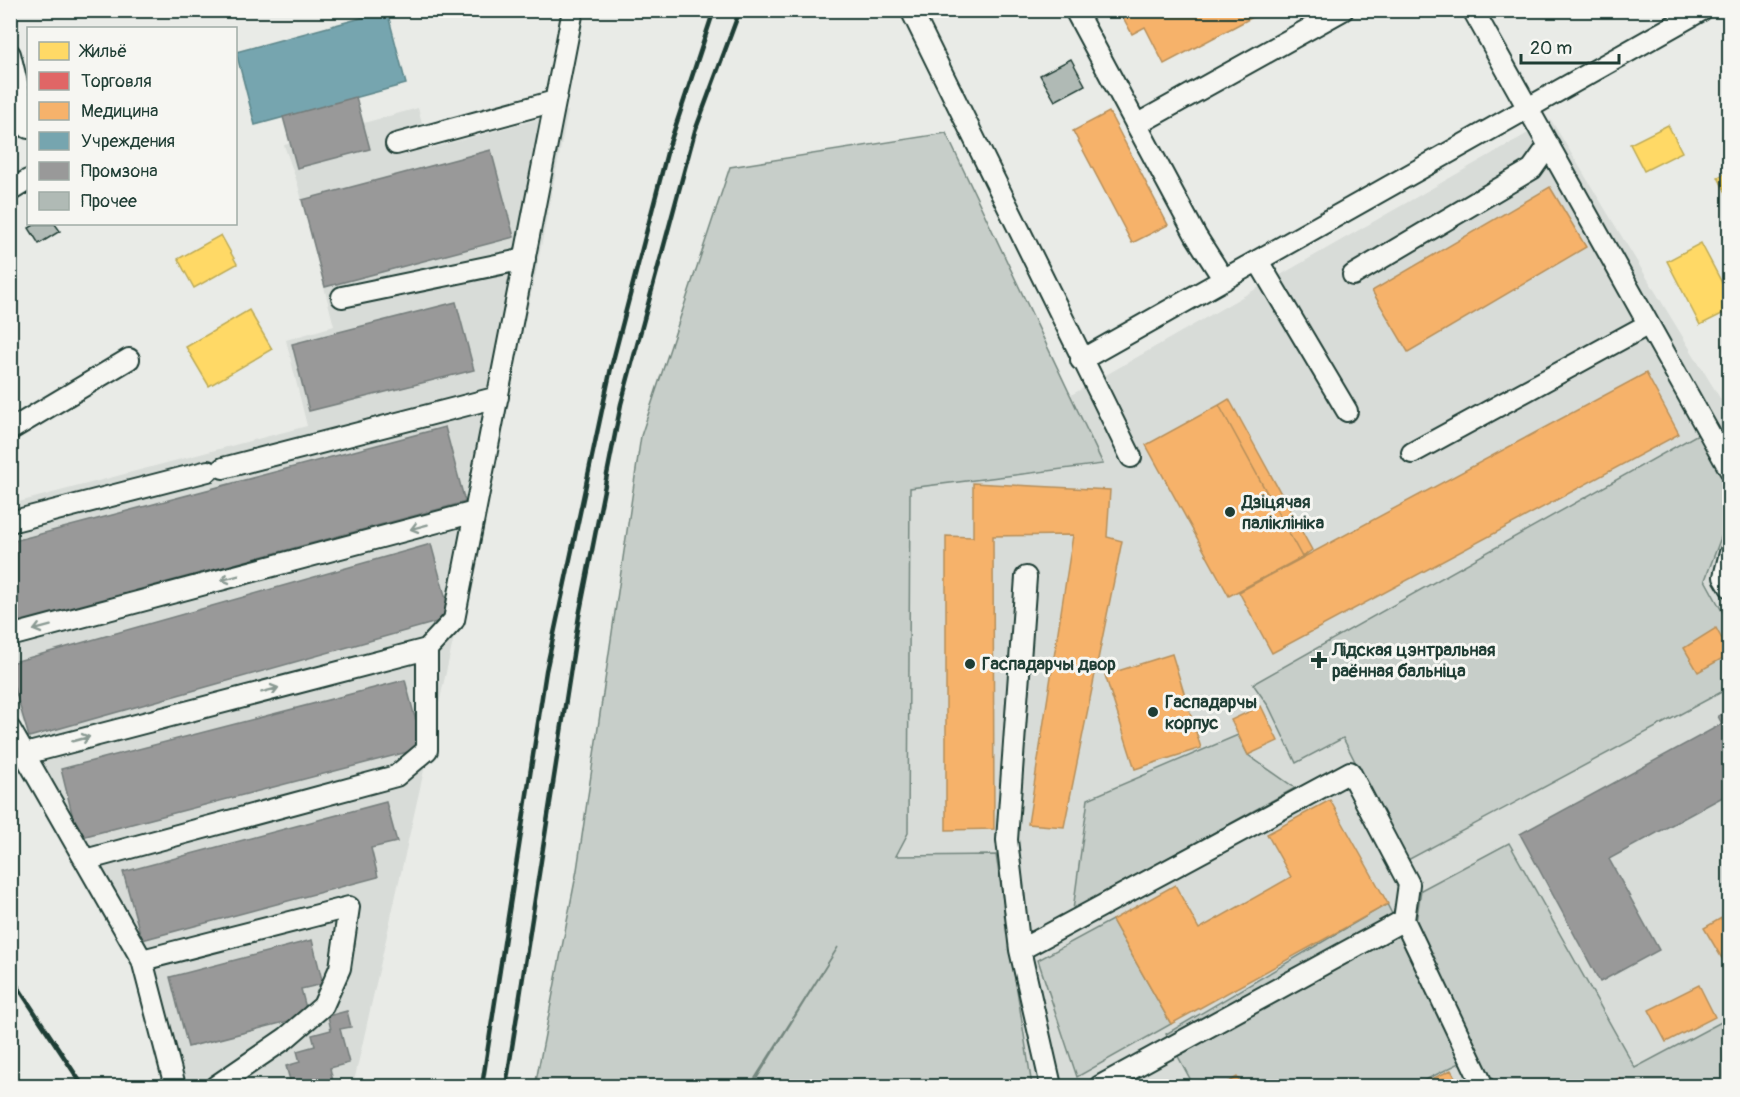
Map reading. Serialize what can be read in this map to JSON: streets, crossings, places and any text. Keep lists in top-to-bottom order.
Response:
{
  "places": {
    "other": ["Дзіцячая паліклініка", "Гаспадарчы двор", "Гаспадарчы корпус"],
    "health": ["Лідская цэнтральная раённая бальніца"]
  },
  "legend": [
    "Жильё",
    "Торговля",
    "Медицина",
    "Учреждения",
    "Промзона",
    "Прочее"
  ],
  "scale_bar": "20 m"
}
